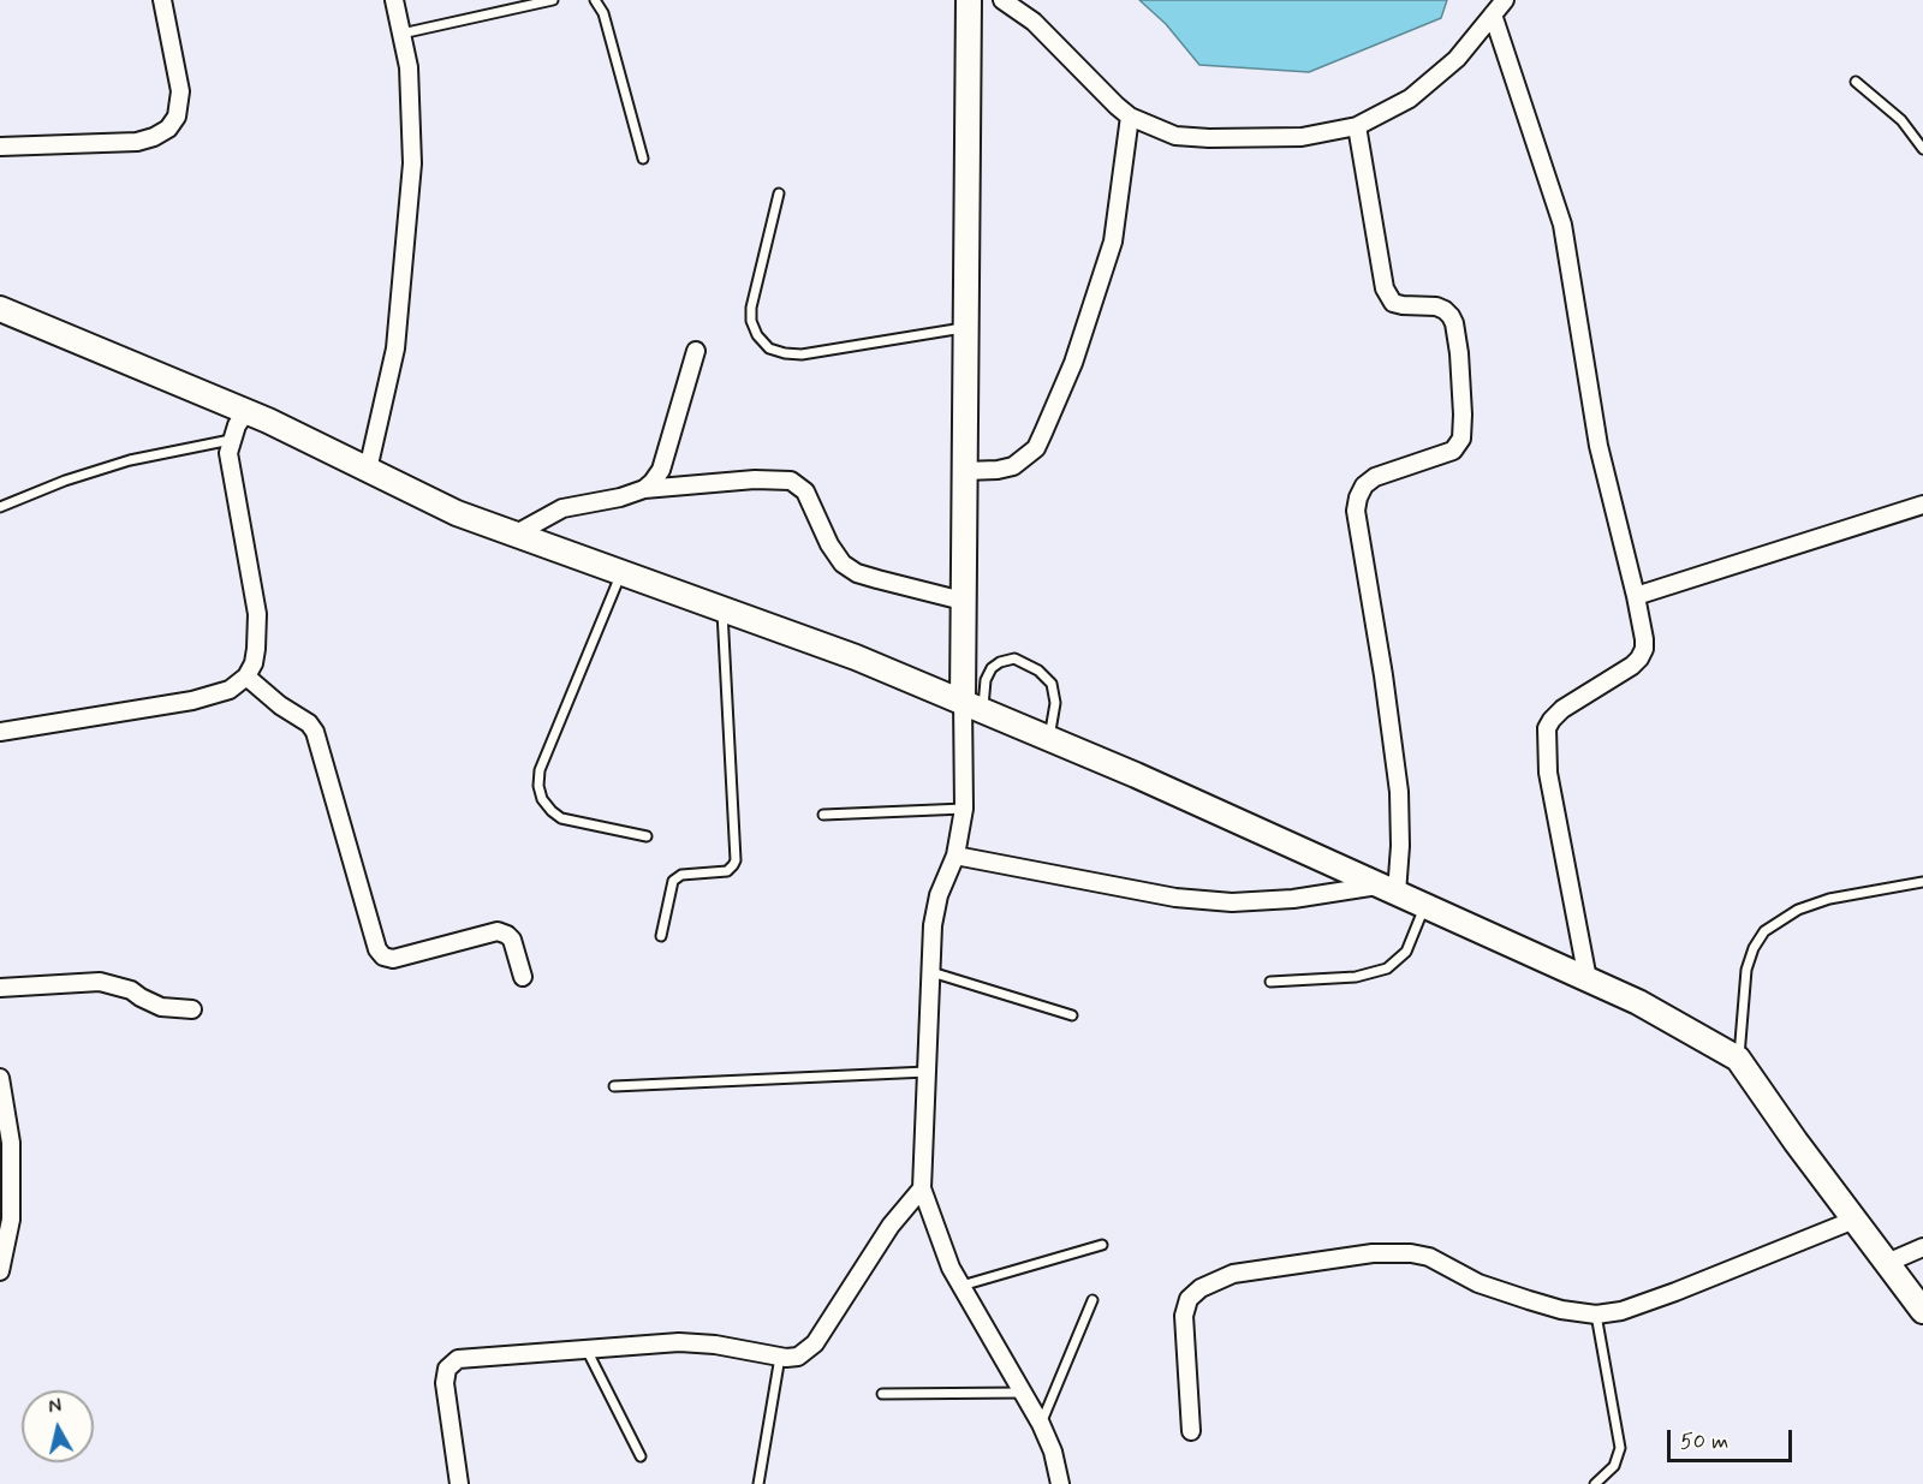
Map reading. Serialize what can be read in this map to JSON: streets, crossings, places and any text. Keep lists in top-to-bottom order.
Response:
{
  "scale_bar": "50 m",
  "north": "top"
}
